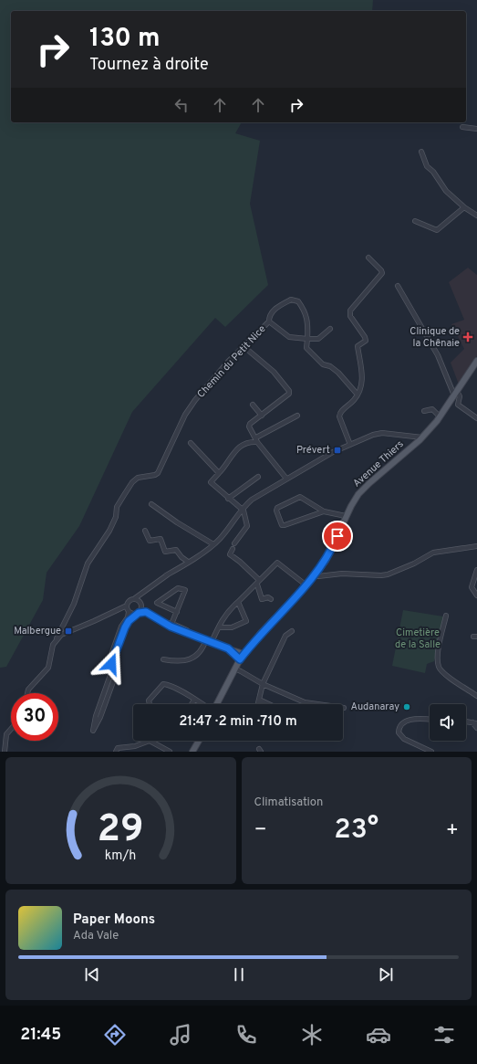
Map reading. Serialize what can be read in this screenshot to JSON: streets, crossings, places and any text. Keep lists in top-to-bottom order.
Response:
{
  "streets": {
    "main road": ["Avenue Thiers"],
    "street": ["Chemin du Petit Nice"]
  },
  "parks": ["Cimetière de la Salle"],
  "places": {
    "health": ["Clinique de la Chênaie"],
    "transit": ["Prévert", "Malbergue"],
    "other": ["Audanaray"]
  },
  "page": {
    "turn": ["130 m", "Tournez à droite"],
    "limit": "30",
    "trip": "21:47 · 2 min · 710 m",
    "tile": "Climatisation",
    "heat": ["−", "23°", "+"],
    "song": ["Paper Moons", "Ada Vale"],
    "tabs": "21:45",
    "gauge": ["29", "km/h"]
  }
}
